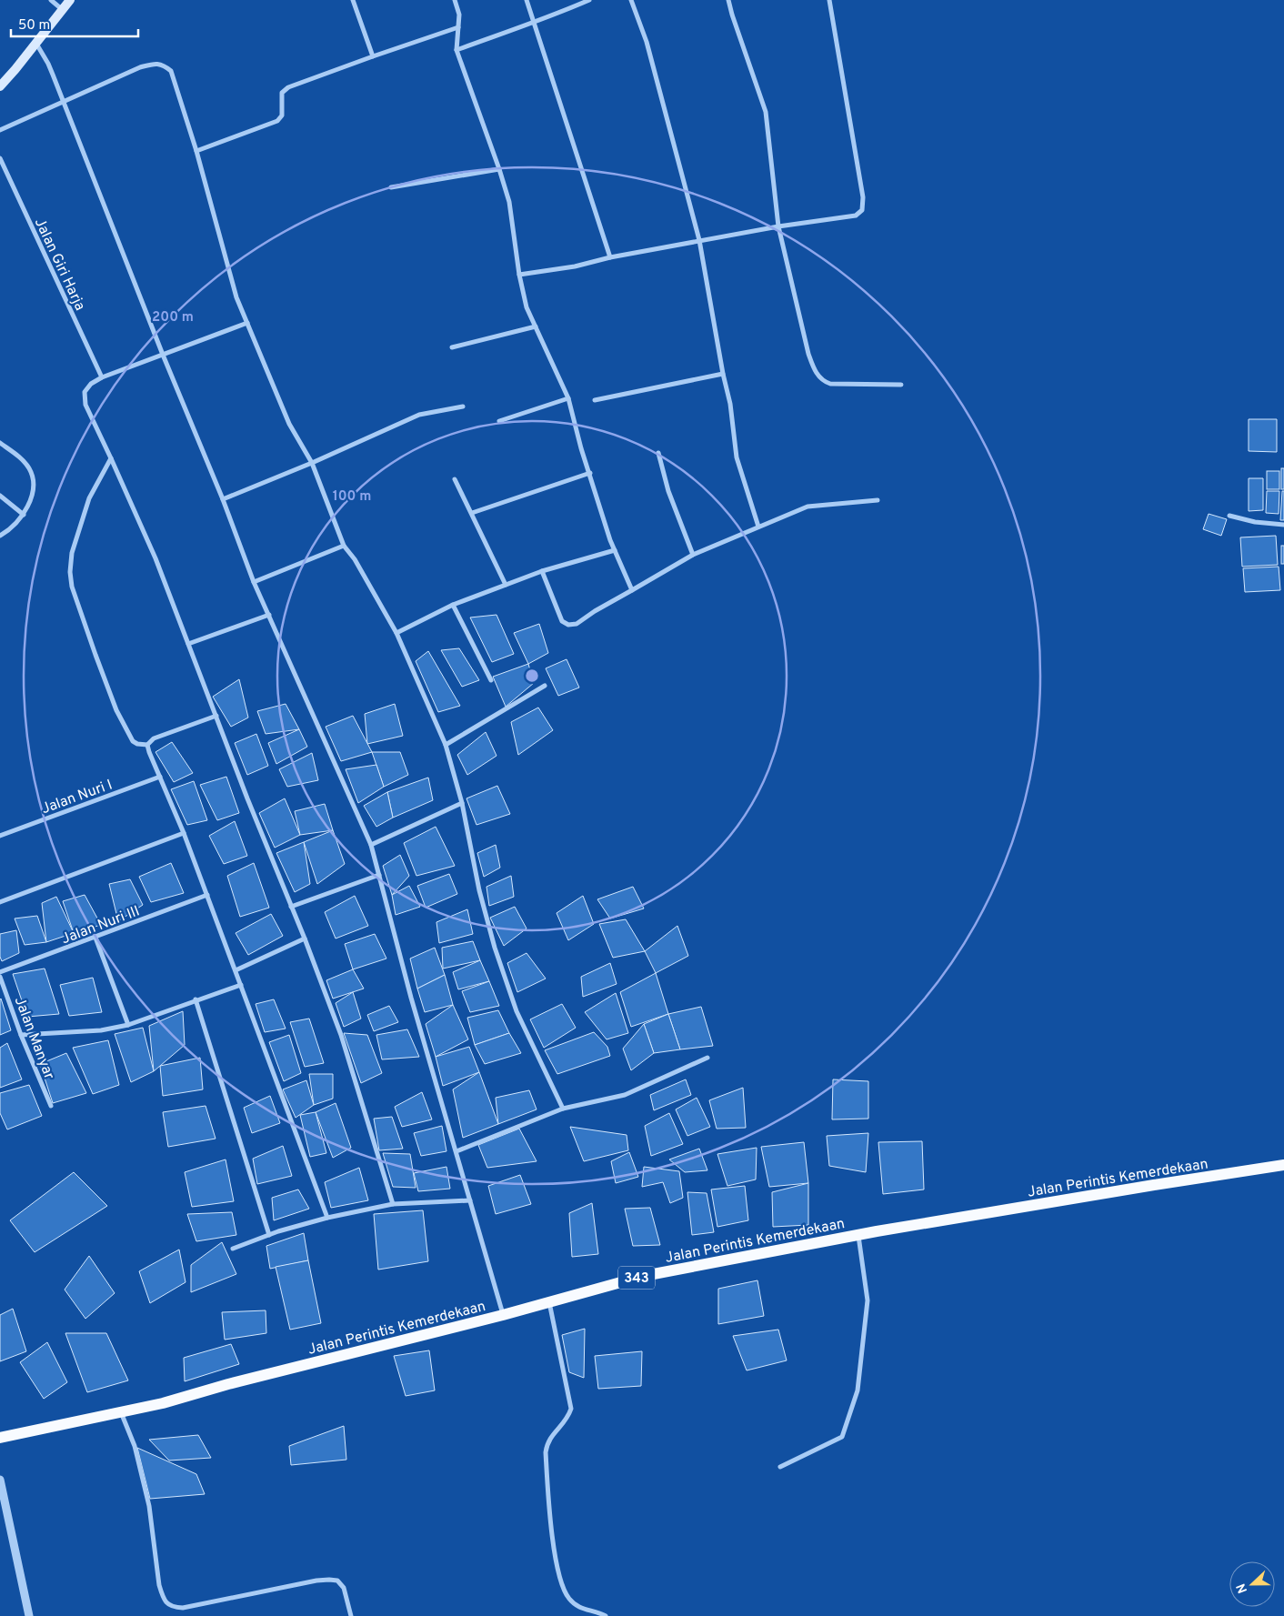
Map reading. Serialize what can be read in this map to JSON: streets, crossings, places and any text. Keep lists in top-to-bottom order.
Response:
{
  "streets": {
    "main road": ["Jalan Perintis Kemerdekaan", "343"],
    "street": [
      "Jalan Giri Harja",
      "Jalan Nuri I",
      "Jalan Nuri III",
      "Jalan Manyar"
    ]
  },
  "scale_bar": "50 m",
  "north": "left",
  "rings": ["200 m", "100 m"]
}
